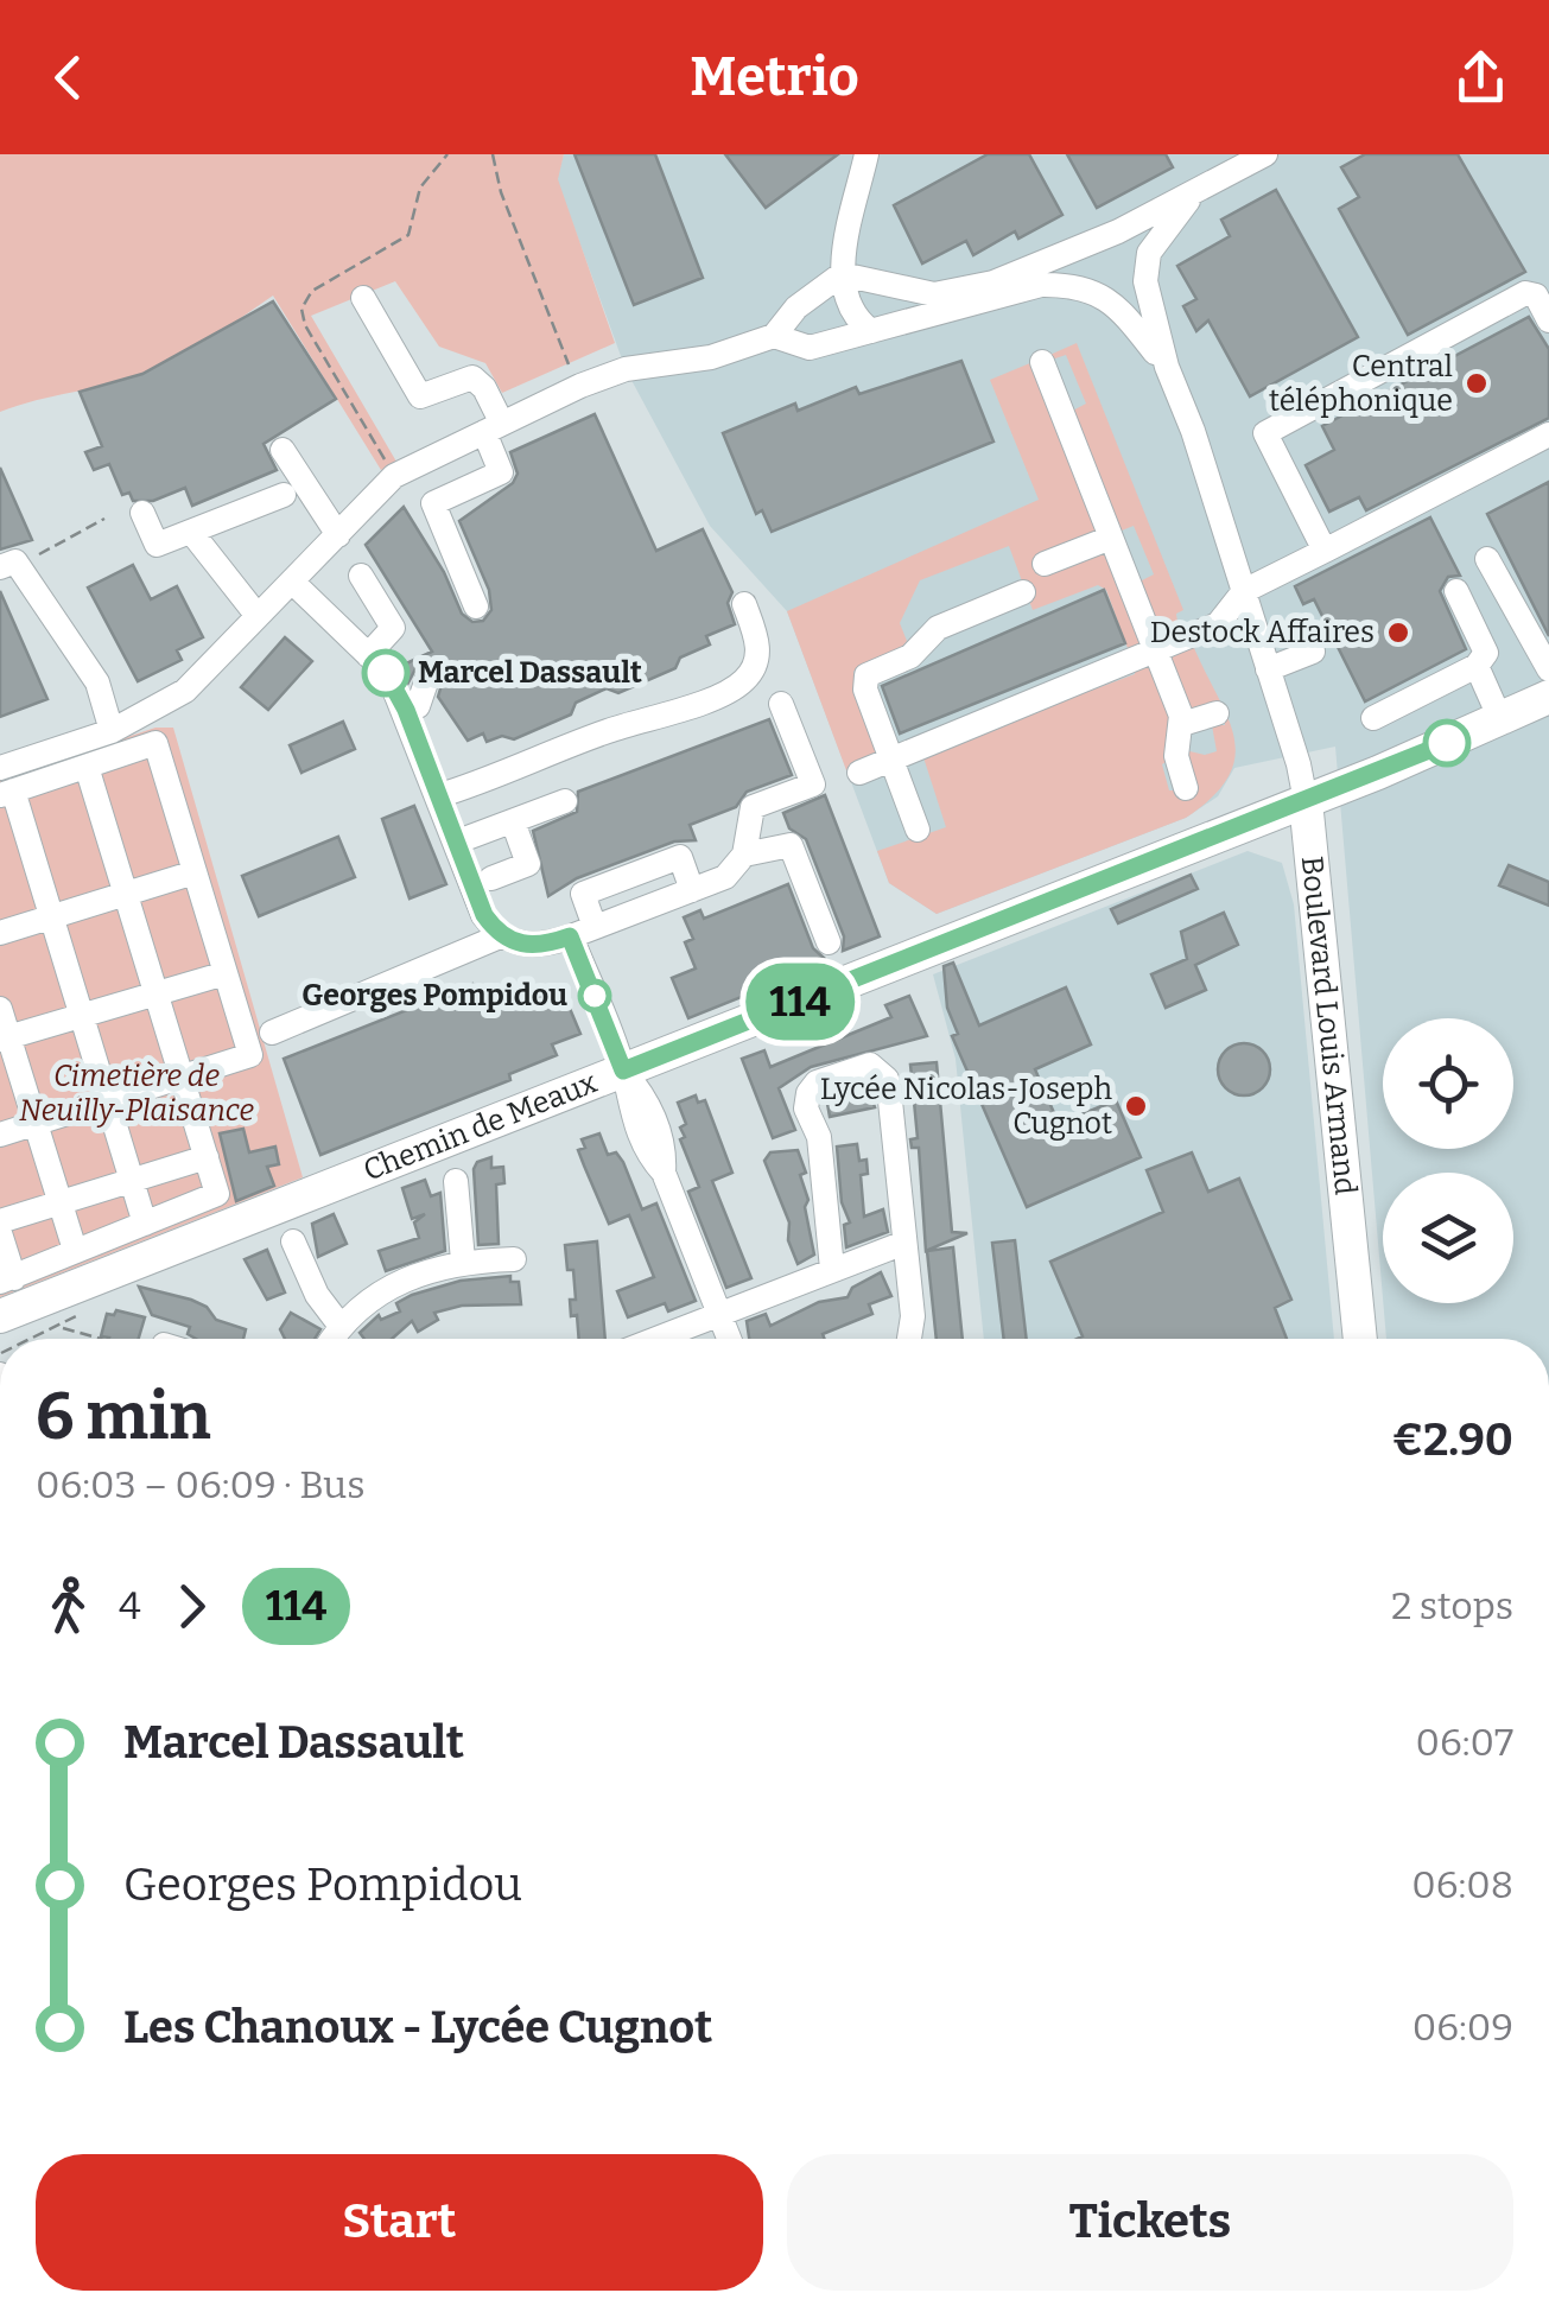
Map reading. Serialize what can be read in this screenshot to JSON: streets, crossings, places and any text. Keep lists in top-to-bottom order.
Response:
{
  "streets": {
    "main road": ["Boulevard Louis Armand", "Chemin de Meaux"]
  },
  "crossings": [
    ["Boulevard Louis Armand", "Chemin de Meaux"]
  ],
  "parks": ["Cimetière de Neuilly-Plaisance"],
  "places": [
    "Central téléphonique",
    "Destock Affaires",
    "Marcel Dassault",
    "Georges Pompidou",
    "Lycée Nicolas-Joseph Cugnot"
  ],
  "lines": ["bus line 114"],
  "page": {
    "header": "Metrio",
    "on_map": "114",
    "heading": ["6 min", "06:03 – 06:09 · Bus", "€2.90"],
    "legs": ["4", "114", "2 stops"],
    "list": [
      {
        "name": "Marcel Dassault",
        "value": "06:07"
      },
      {
        "name": "Georges Pompidou",
        "value": "06:08"
      },
      {
        "name": "Les Chanoux - Lycée Cugnot",
        "value": "06:09"
      }
    ],
    "buttons": ["Start", "Tickets"]
  }
}
